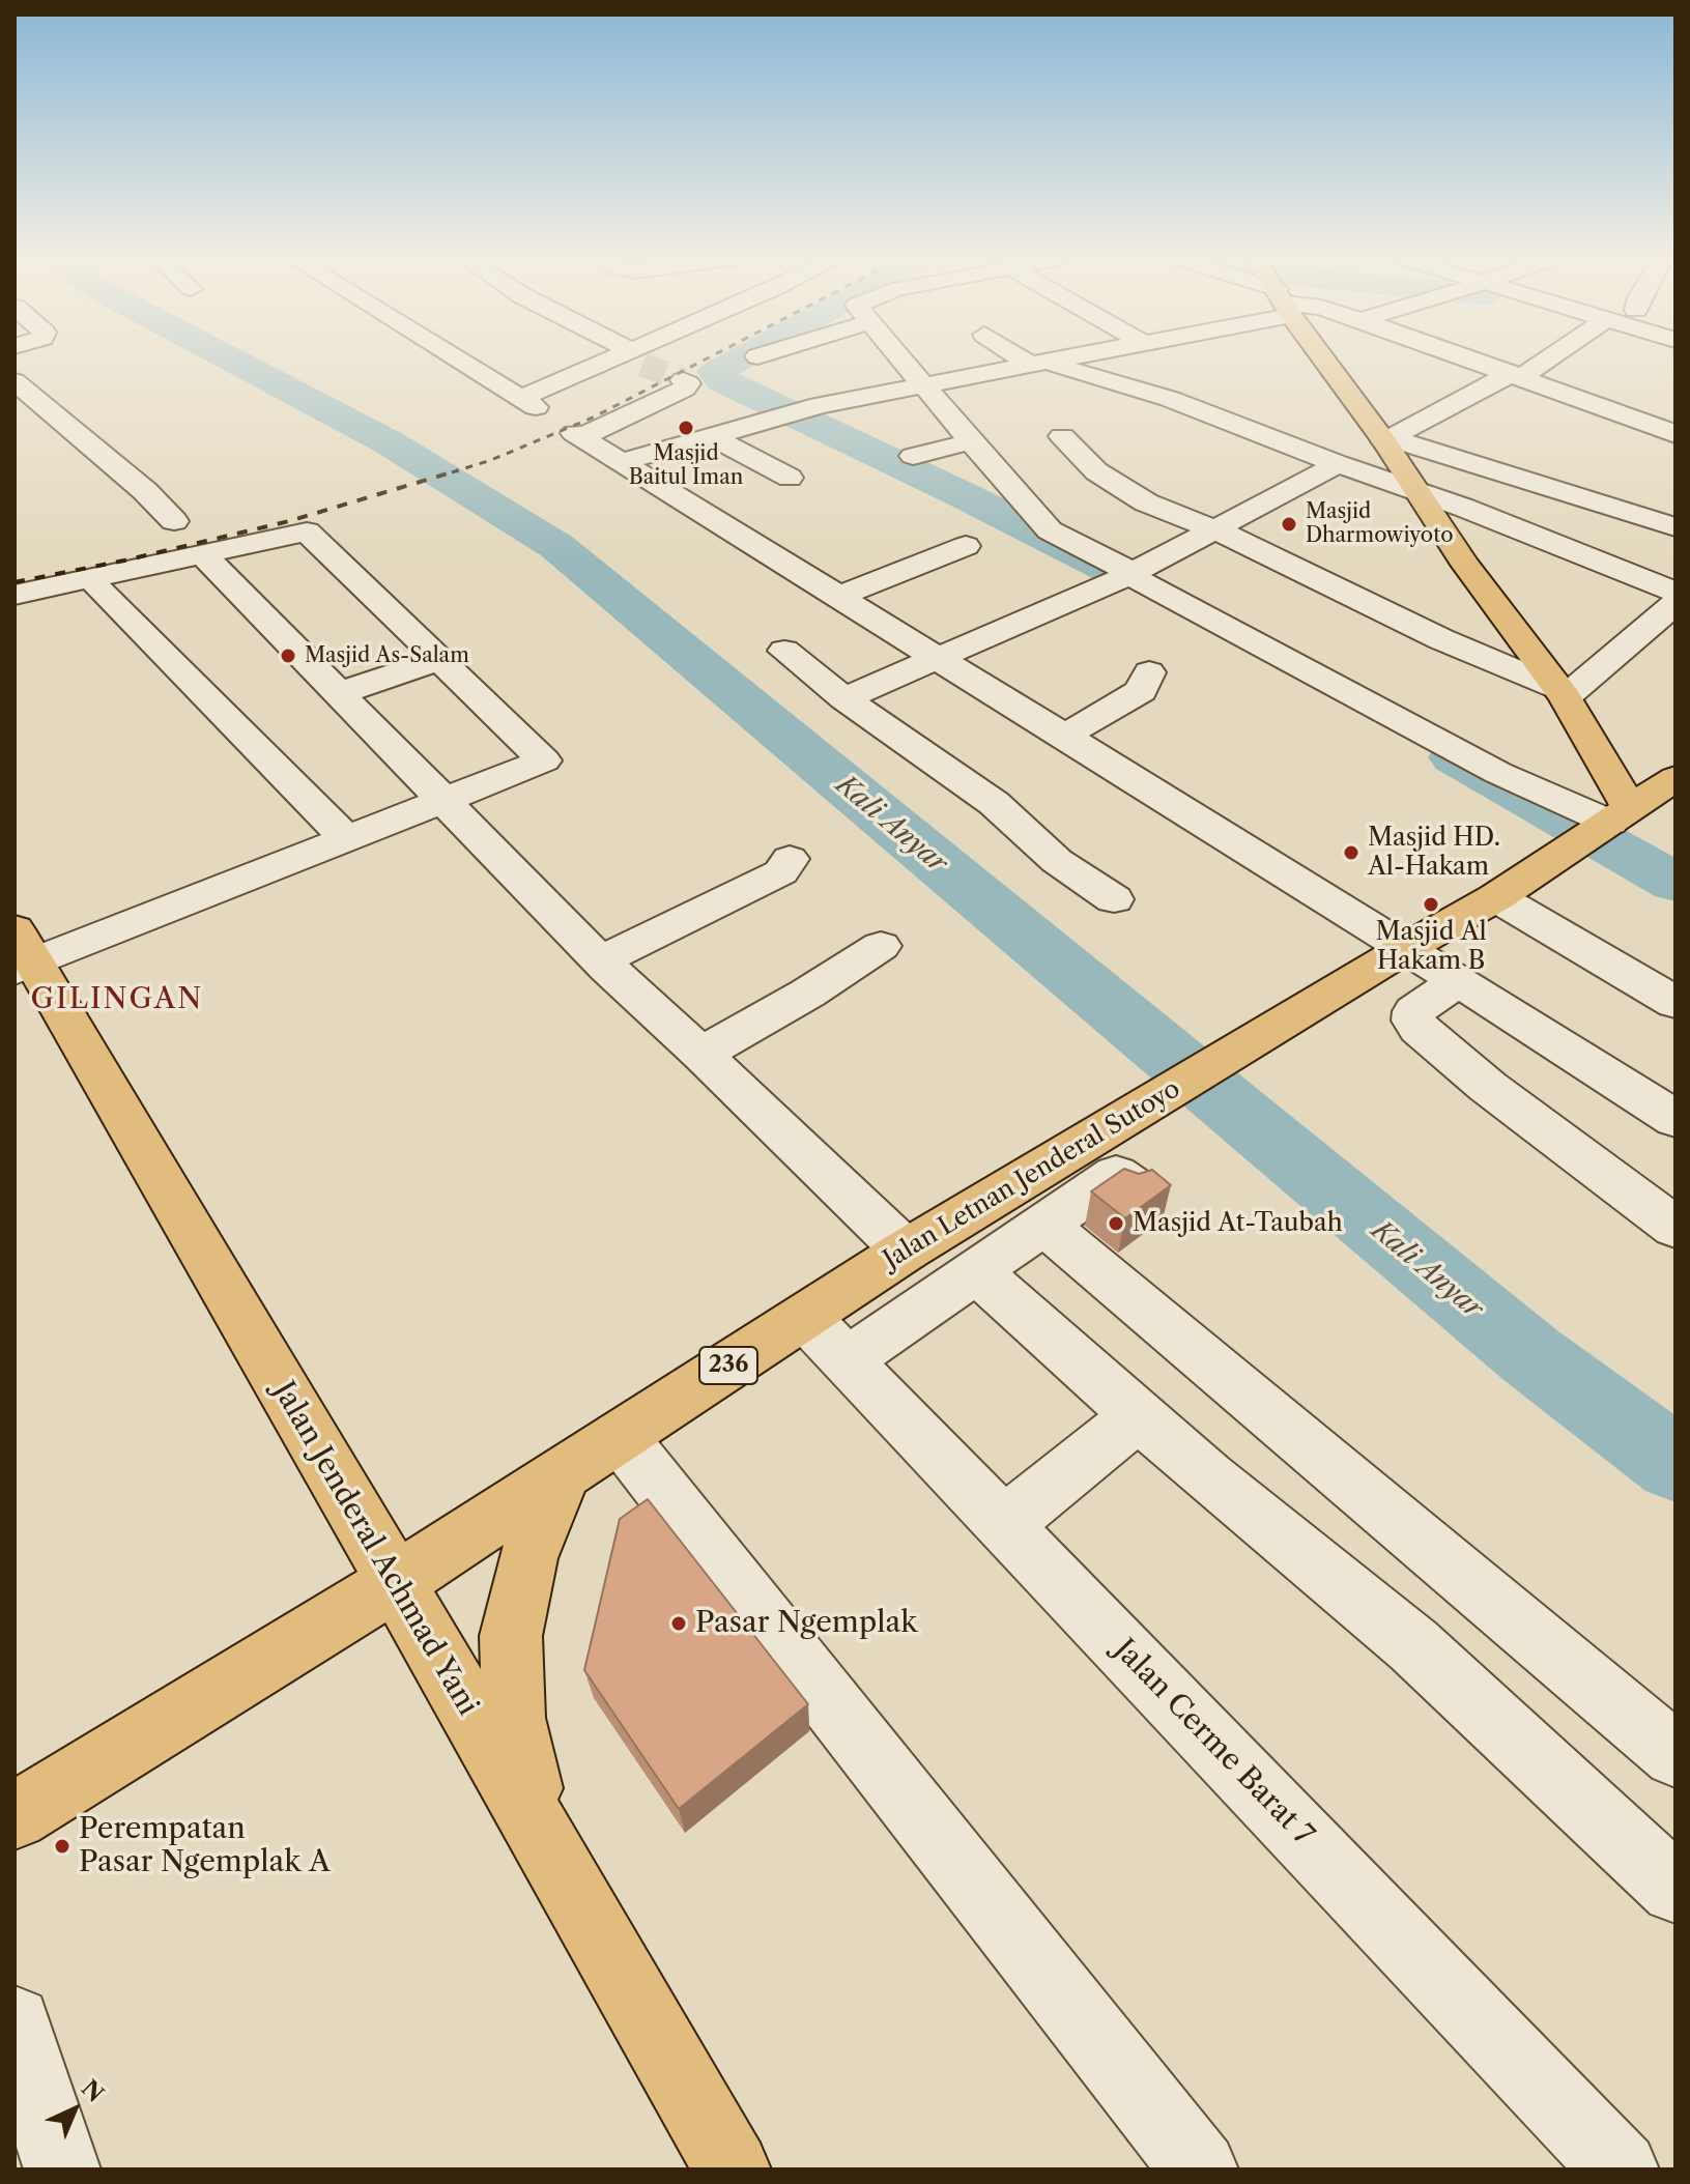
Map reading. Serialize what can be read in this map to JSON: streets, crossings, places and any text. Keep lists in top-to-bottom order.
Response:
{
  "streets": {
    "main road": ["Jalan Letnan Jenderal Sutoyo", "236", "Jalan Jenderal Achmad Yani"],
    "street": ["Jalan Cerme Barat 7"]
  },
  "crossings": [
    ["Jalan Letnan Jenderal Sutoyo", "Jalan Jenderal Achmad Yani"],
    ["Jalan Letnan Jenderal Sutoyo", "Jalan Cerme Barat 7"]
  ],
  "districts": ["GILINGAN"],
  "water": ["Kali Anyar"],
  "places": [
    "Masjid Baitul Iman",
    "Masjid Dharmowiyoto",
    "Masjid As-Salam",
    "Masjid HD. Al-Hakam",
    "Masjid Al Hakam B",
    "Masjid At-Taubah",
    "Pasar Ngemplak",
    "Perempatan Pasar Ngemplak A"
  ],
  "north": "top right"
}
